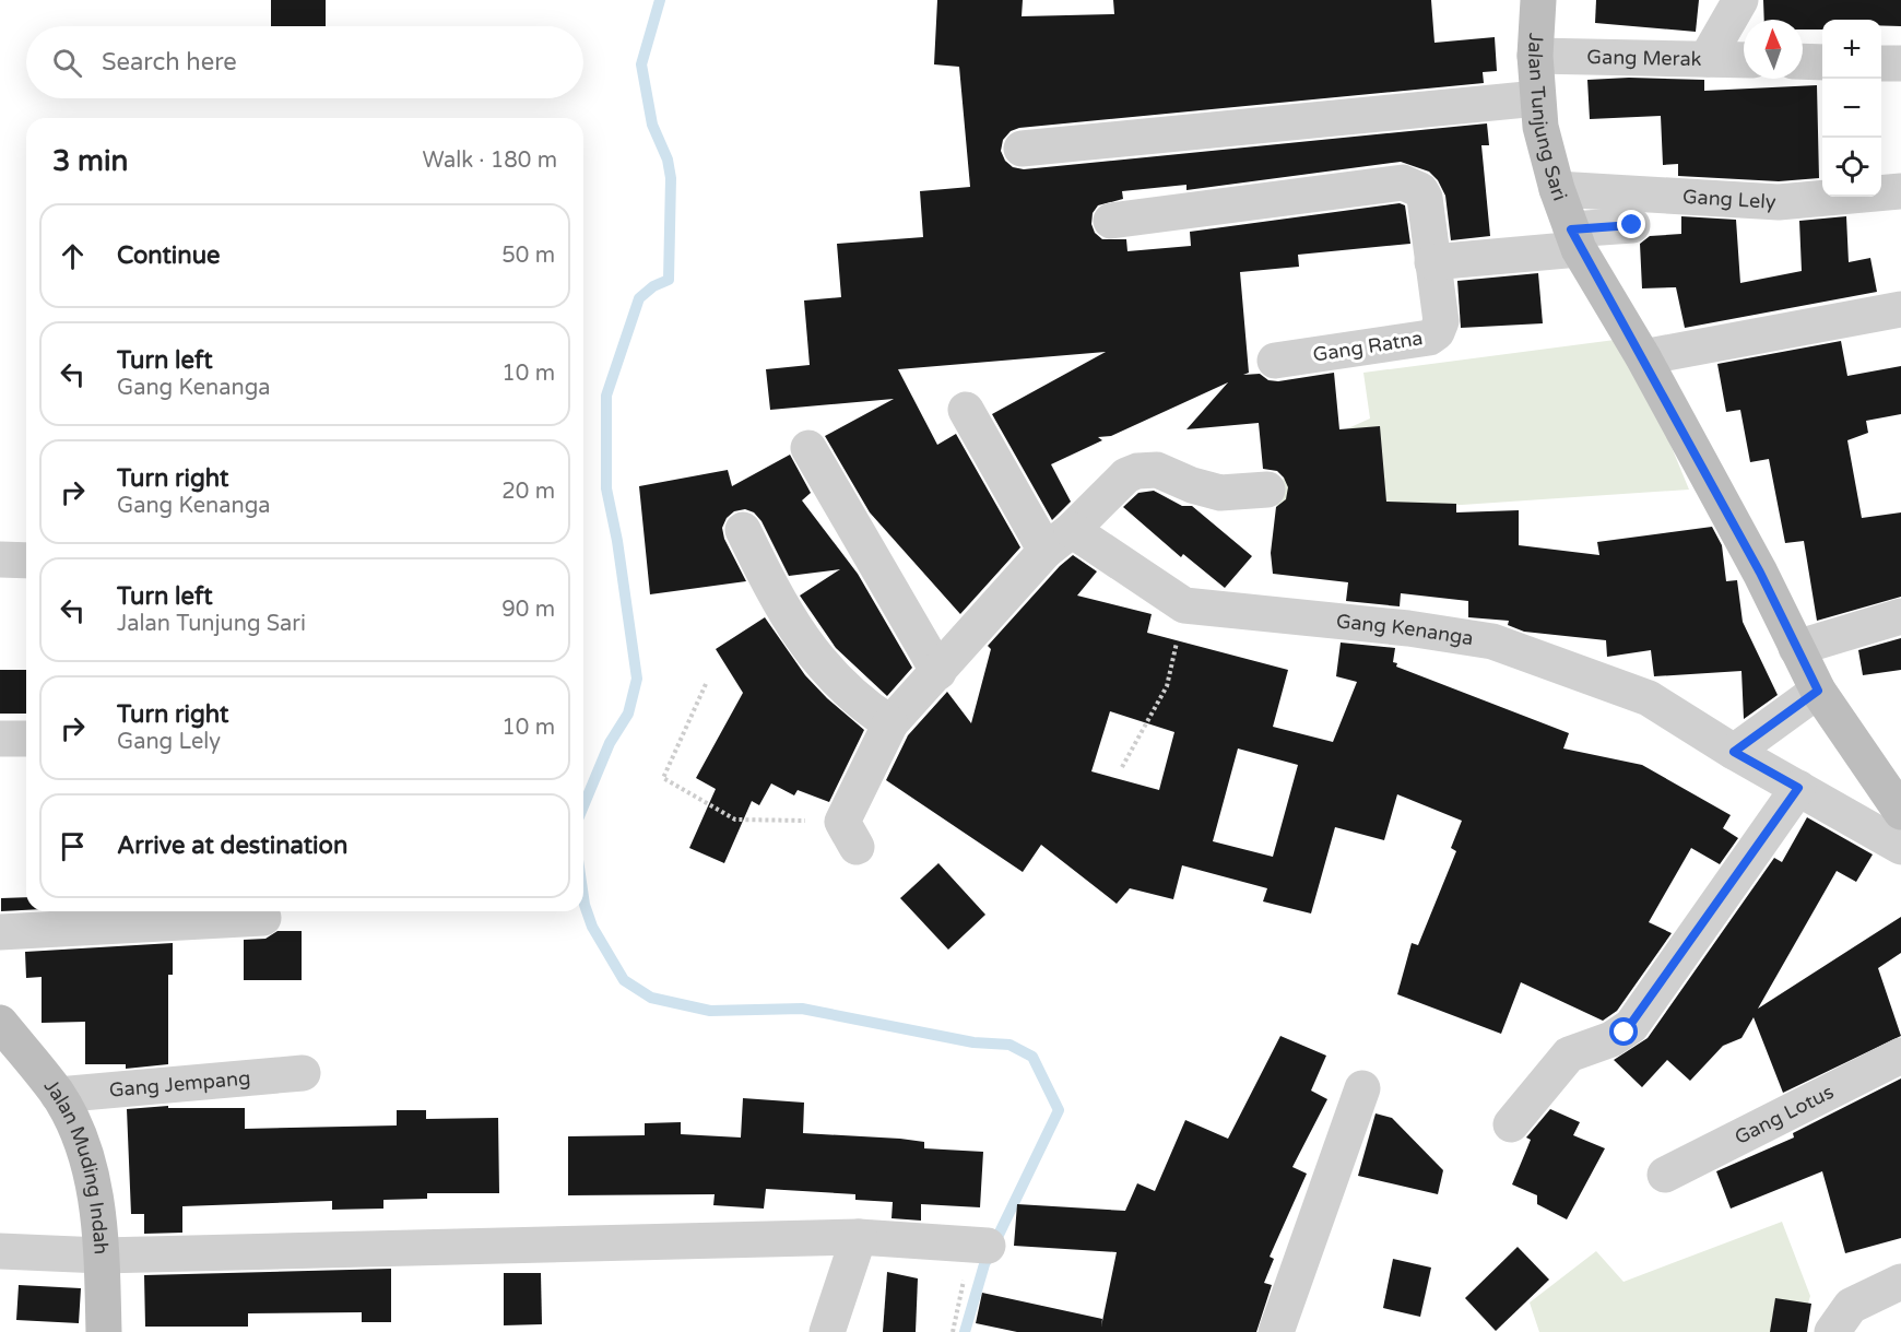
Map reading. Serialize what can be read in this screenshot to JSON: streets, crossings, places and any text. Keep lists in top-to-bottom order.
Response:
{
  "streets": {
    "street": [
      "Gang Merak",
      "Jalan Tunjung Sari",
      "Gang Lely",
      "Gang Ratna",
      "Gang Kenanga",
      "Gang Jempang",
      "Gang Lotus",
      "Jalan Muding Indah"
    ]
  },
  "crossings": [
    ["Gang Merak", "Jalan Tunjung Sari"],
    ["Jalan Tunjung Sari", "Gang Lely"],
    ["Gang Jempang", "Jalan Muding Indah"]
  ],
  "north": "top",
  "page": {
    "map_buttons": ["+", "−"],
    "search": "Search here",
    "heading": ["3 min", "Walk · 180 m"],
    "list": [
      ["Continue", "50 m"],
      ["Turn left", "Gang Kenanga", "10 m"],
      ["Turn right", "Gang Kenanga", "20 m"],
      ["Turn left", "Jalan Tunjung Sari", "90 m"],
      ["Turn right", "Gang Lely", "10 m"],
      "Arrive at destination"
    ]
  }
}
